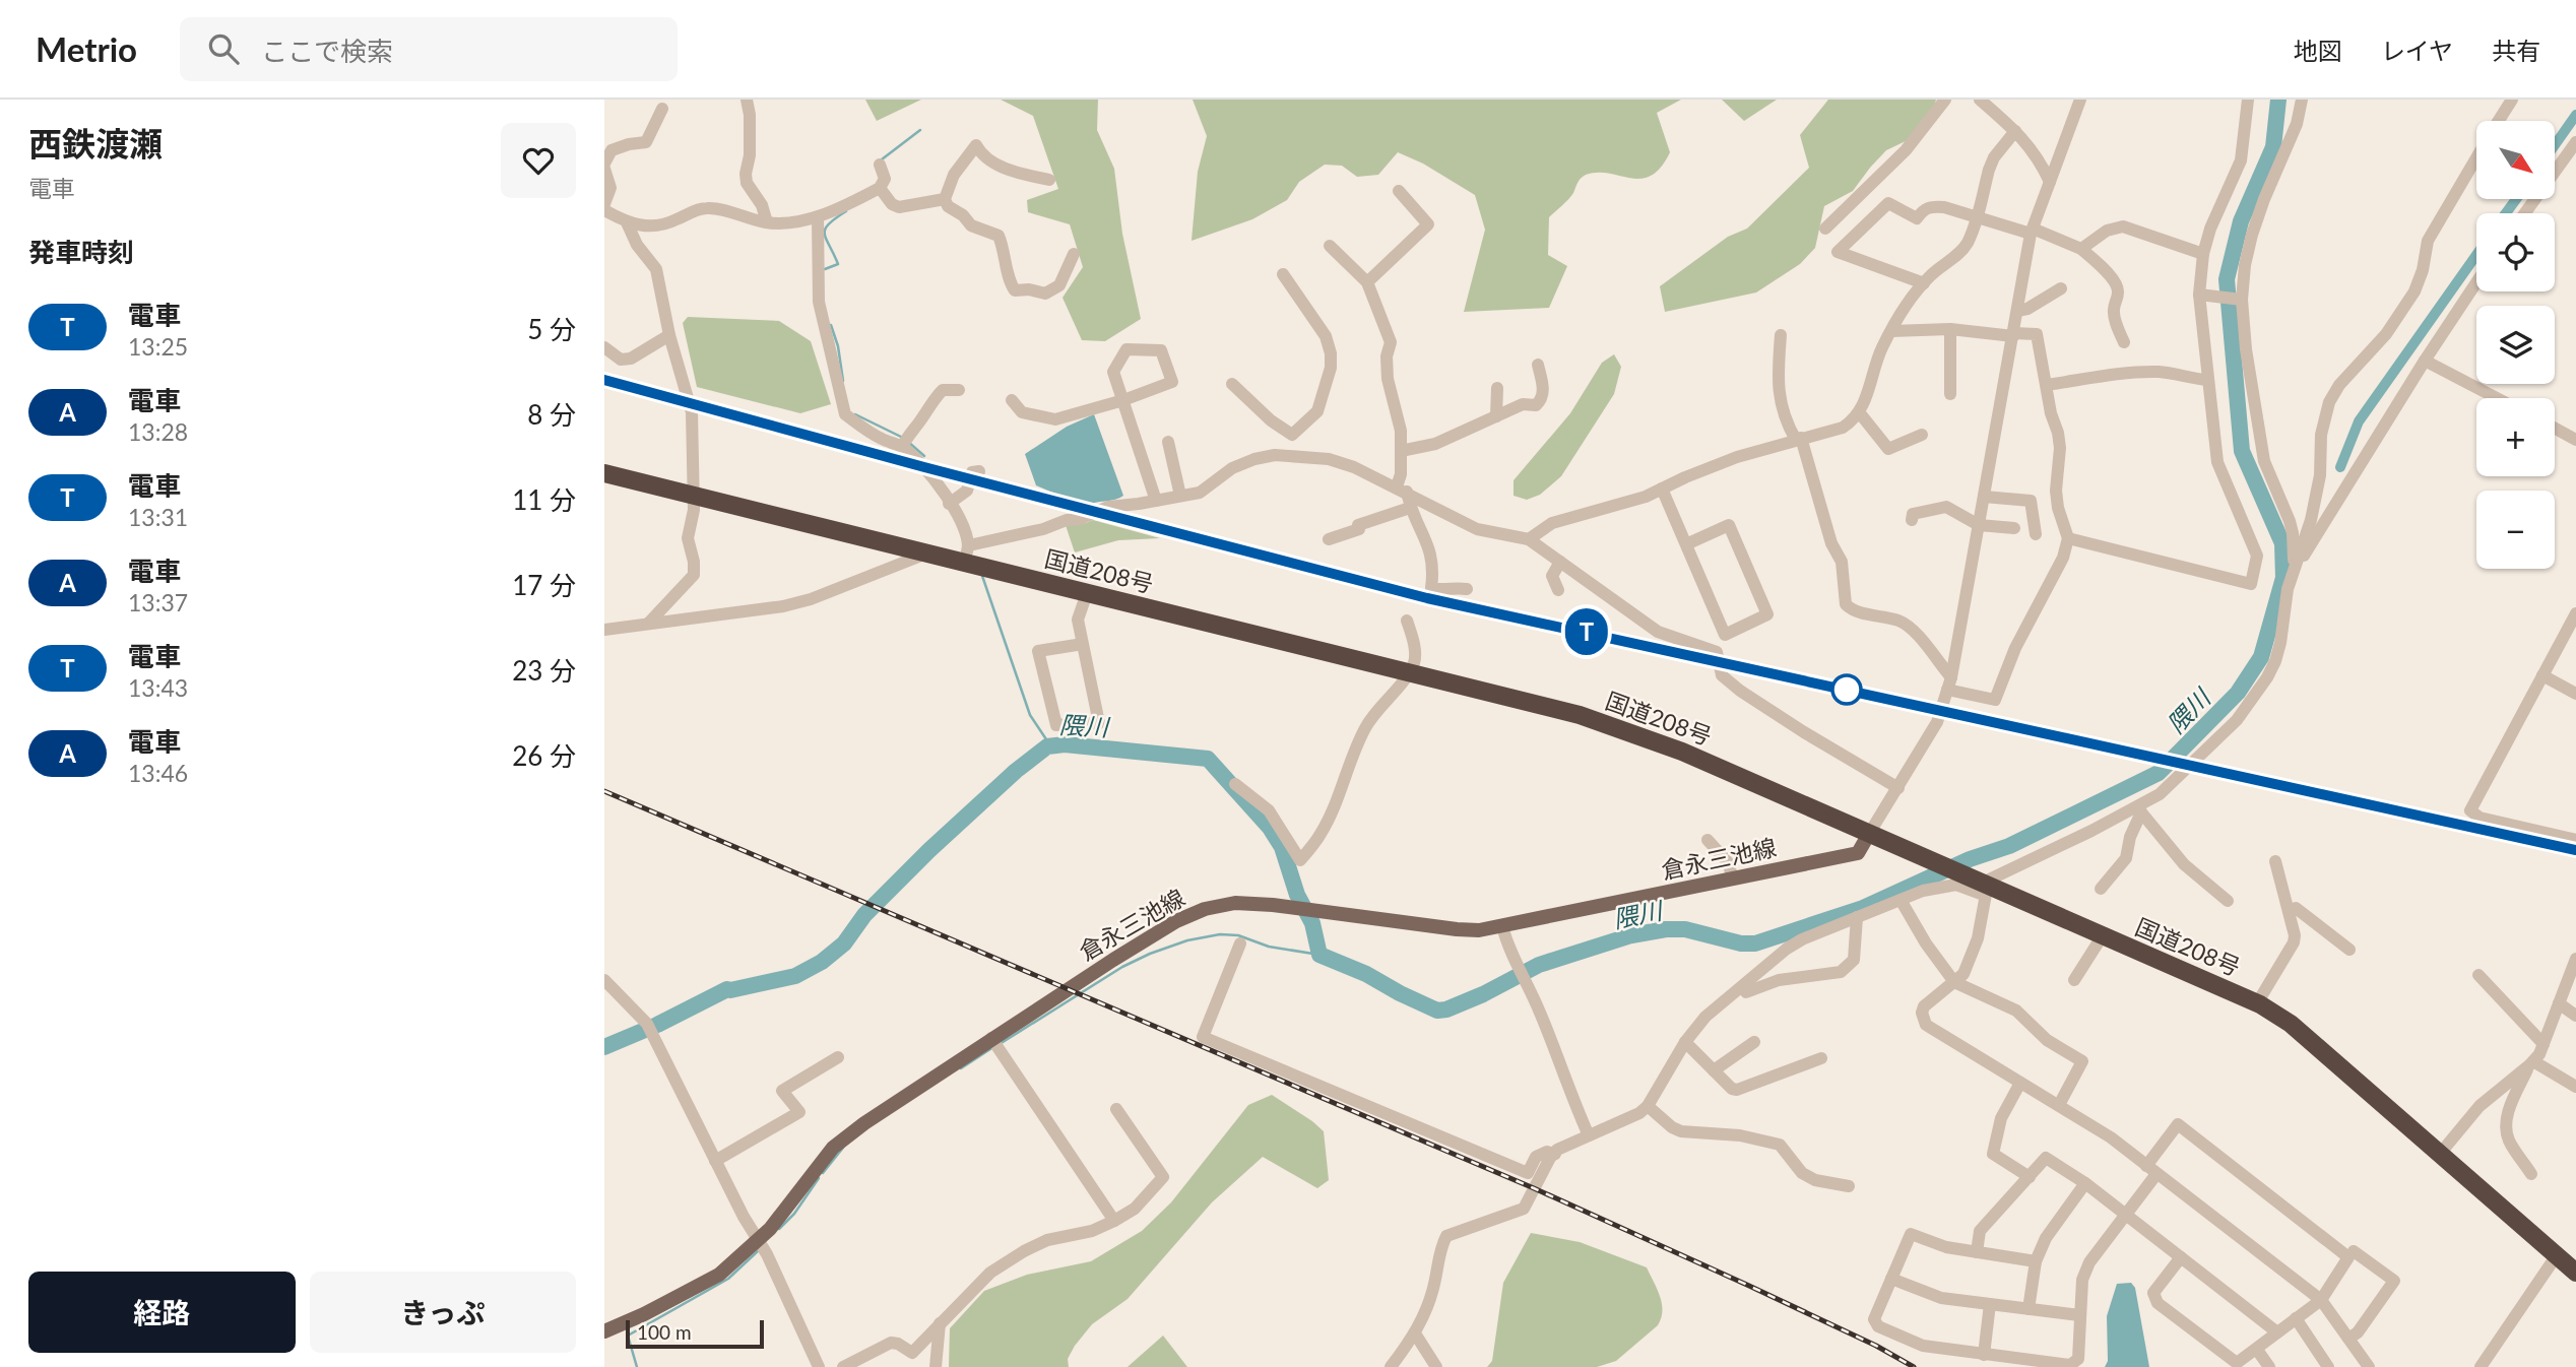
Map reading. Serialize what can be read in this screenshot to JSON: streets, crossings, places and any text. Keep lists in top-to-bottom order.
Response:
{
  "streets": {
    "highway": ["国道208号"],
    "main road": ["倉永三池線"]
  },
  "crossings": [
    ["国道208号", "倉永三池線"]
  ],
  "water": ["隈川"],
  "scale_bar": "100 m",
  "north": "bottom right",
  "page": {
    "header": "Metrio",
    "search": "ここで検索",
    "nav": ["地図", "レイヤ", "共有"],
    "heading": [
      ["西鉄渡瀬", "電車"],
      "発車時刻"
    ],
    "on_map": "T",
    "map_buttons": ["+", "−"],
    "list": [
      {
        "mark": "T",
        "name": "電車",
        "note": "13:25",
        "value": "5 分"
      },
      {
        "mark": "A",
        "name": "電車",
        "note": "13:28",
        "value": "8 分"
      },
      {
        "mark": "T",
        "name": "電車",
        "note": "13:31",
        "value": "11 分"
      },
      {
        "mark": "A",
        "name": "電車",
        "note": "13:37",
        "value": "17 分"
      },
      {
        "mark": "T",
        "name": "電車",
        "note": "13:43",
        "value": "23 分"
      },
      {
        "mark": "A",
        "name": "電車",
        "note": "13:46",
        "value": "26 分"
      }
    ],
    "buttons": ["経路", "きっぷ"],
    "scale": "100 m"
  }
}
